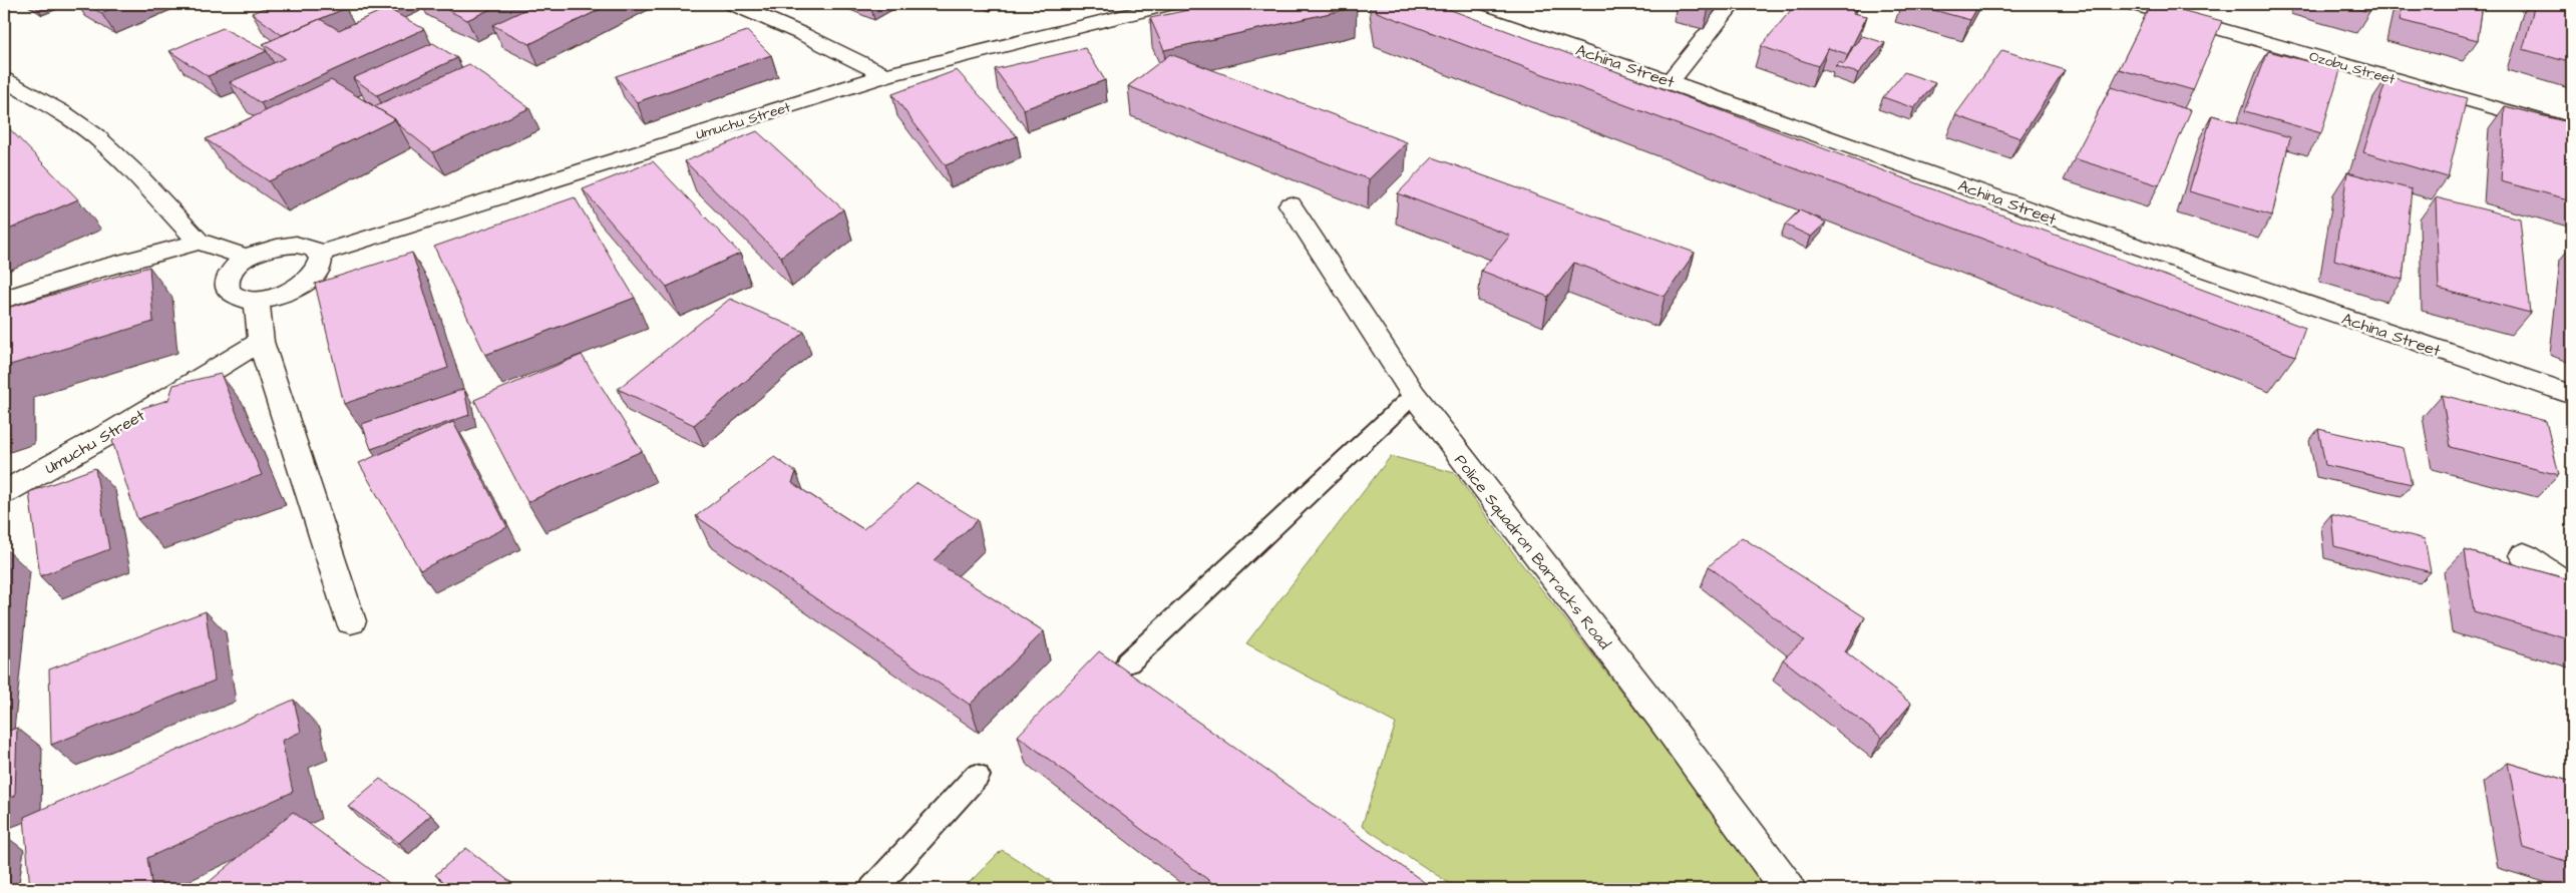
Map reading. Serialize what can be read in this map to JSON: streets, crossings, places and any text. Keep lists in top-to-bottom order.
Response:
{
  "streets": {
    "street": [
      "Achina Street",
      "Ozobu Street",
      "Umuchu Street",
      "Police Squadron Barracks Road"
    ]
  }
}
